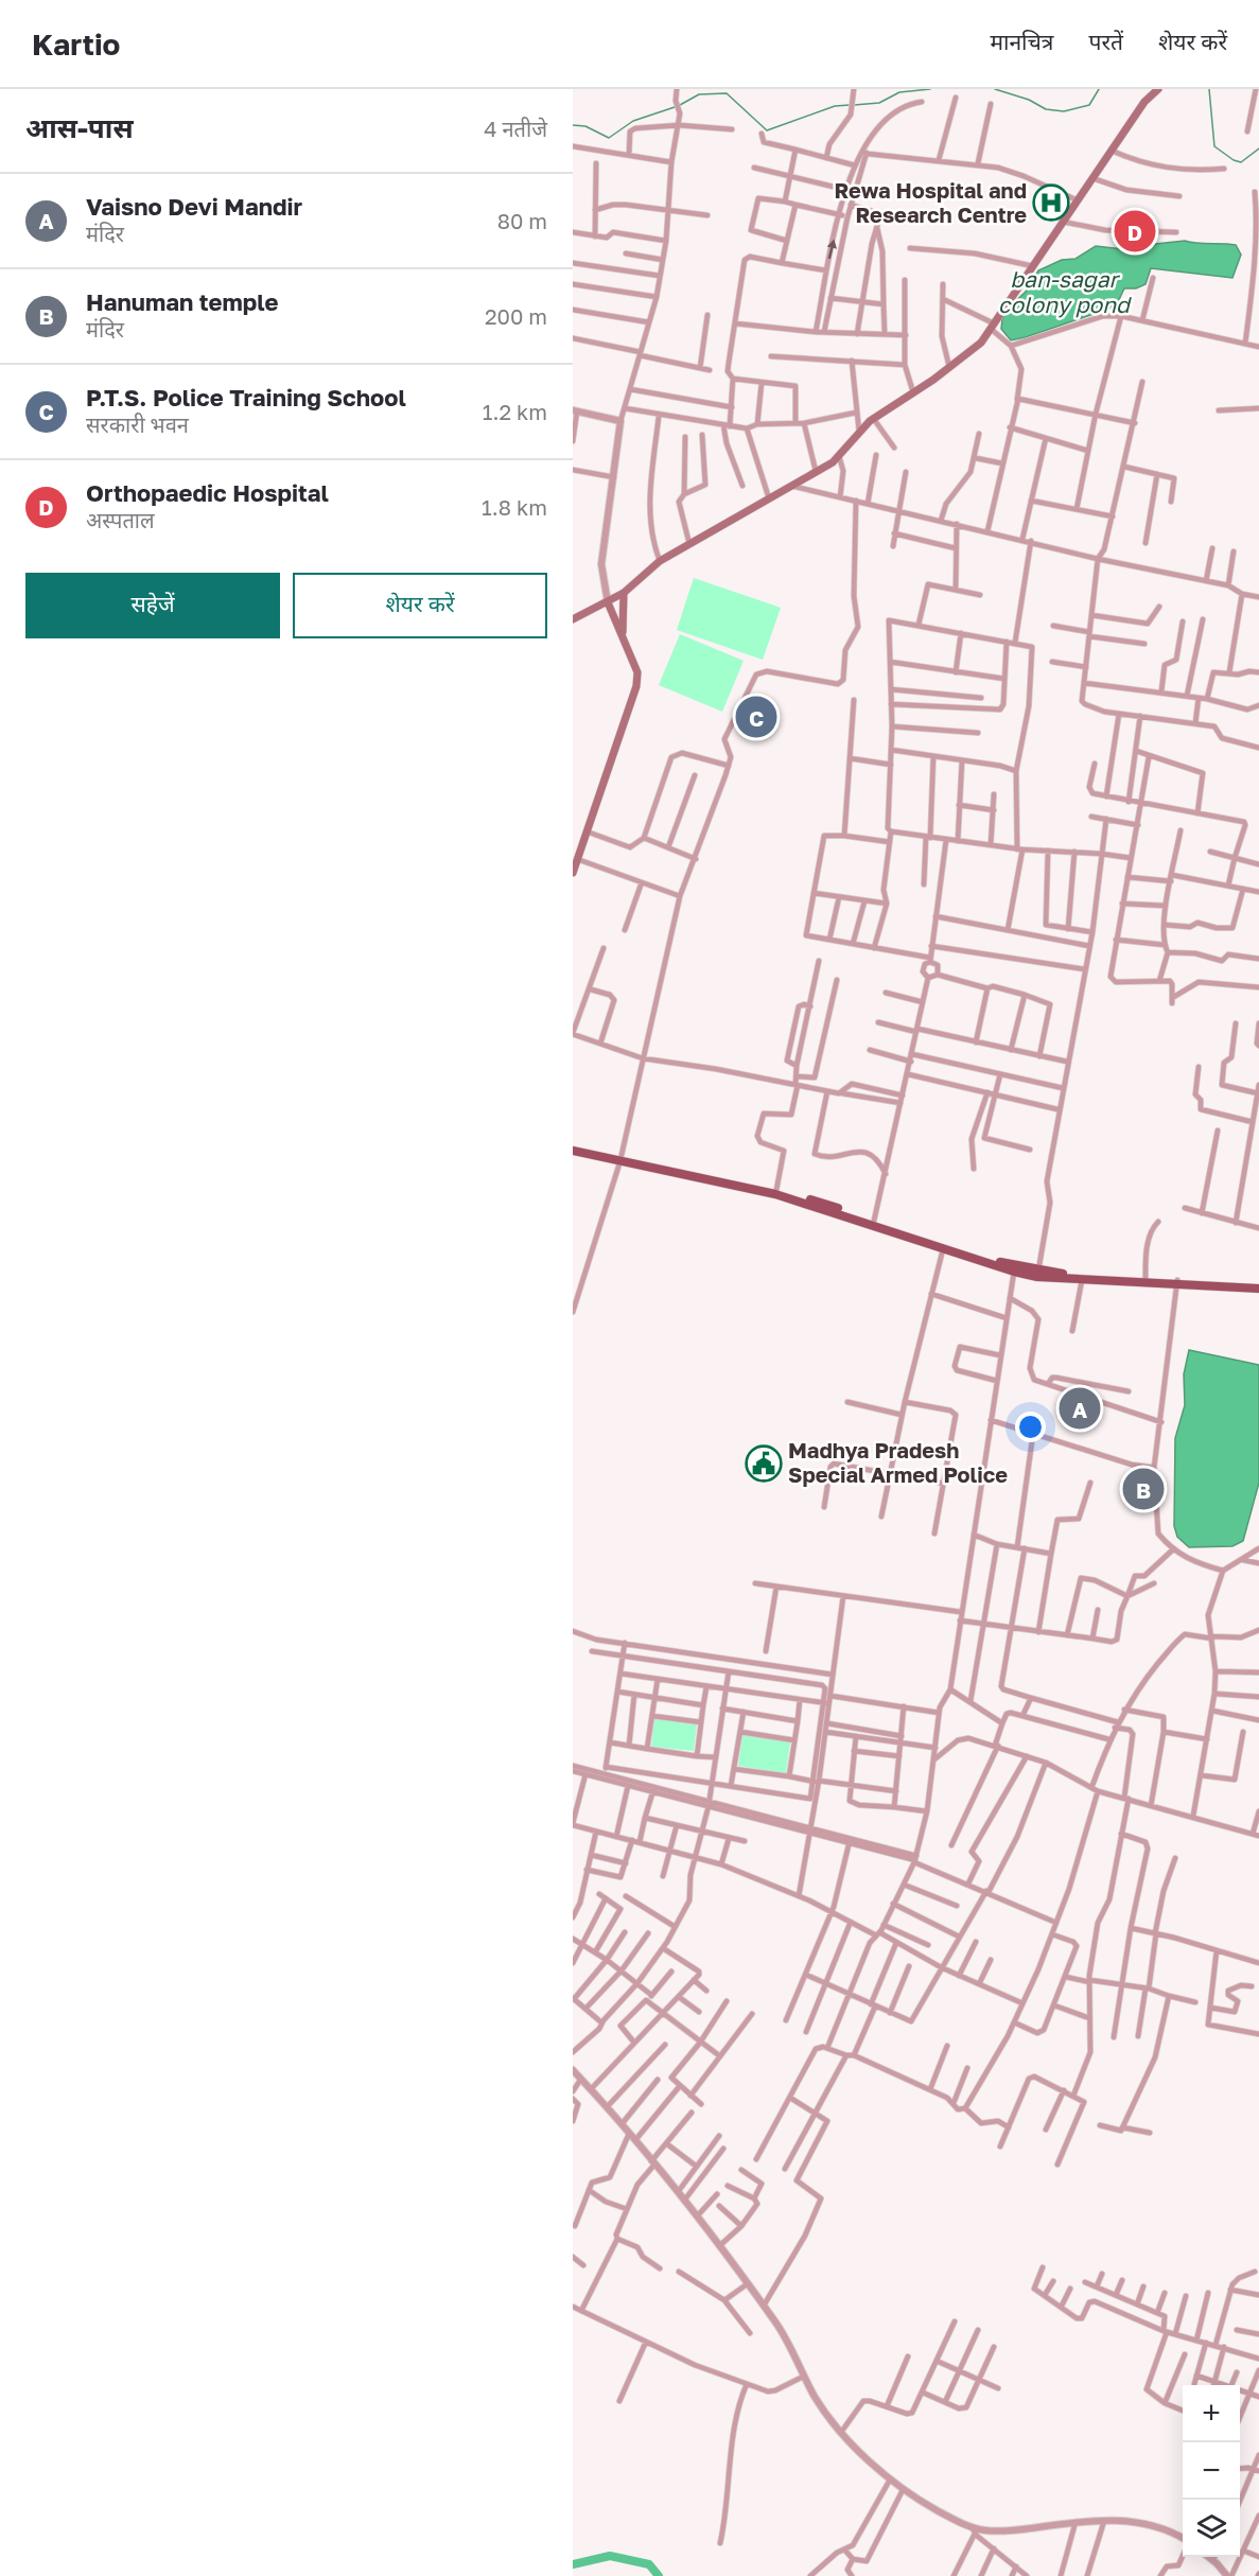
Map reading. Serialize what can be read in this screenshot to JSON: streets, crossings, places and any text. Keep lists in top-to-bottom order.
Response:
{
  "water": ["ban-sagar colony pond"],
  "places": {
    "hospital": ["Rewa Hospital and Research Centre"],
    "public building": ["Madhya Pradesh Special Armed Police"]
  },
  "page": {
    "header": "Kartio",
    "nav": ["मानचित्र", "परतें", "शेयर करें"],
    "heading": ["आस-पास", "4 नतीजे"],
    "list": [
      {
        "mark": "A",
        "name": "Vaisno Devi Mandir",
        "note": "मंदिर",
        "value": "80 m"
      },
      {
        "mark": "B",
        "name": "Hanuman temple",
        "note": "मंदिर",
        "value": "200 m"
      },
      {
        "mark": "C",
        "name": "P.T.S. Police Training School",
        "note": "सरकारी भवन",
        "value": "1.2 km"
      },
      {
        "mark": "D",
        "name": "Orthopaedic Hospital",
        "note": "अस्पताल",
        "value": "1.8 km"
      }
    ],
    "pins": [
      "D",
      "C",
      "A",
      "B"
    ],
    "buttons": ["सहेजें", "शेयर करें"],
    "map_buttons": ["+", "−"]
  }
}
